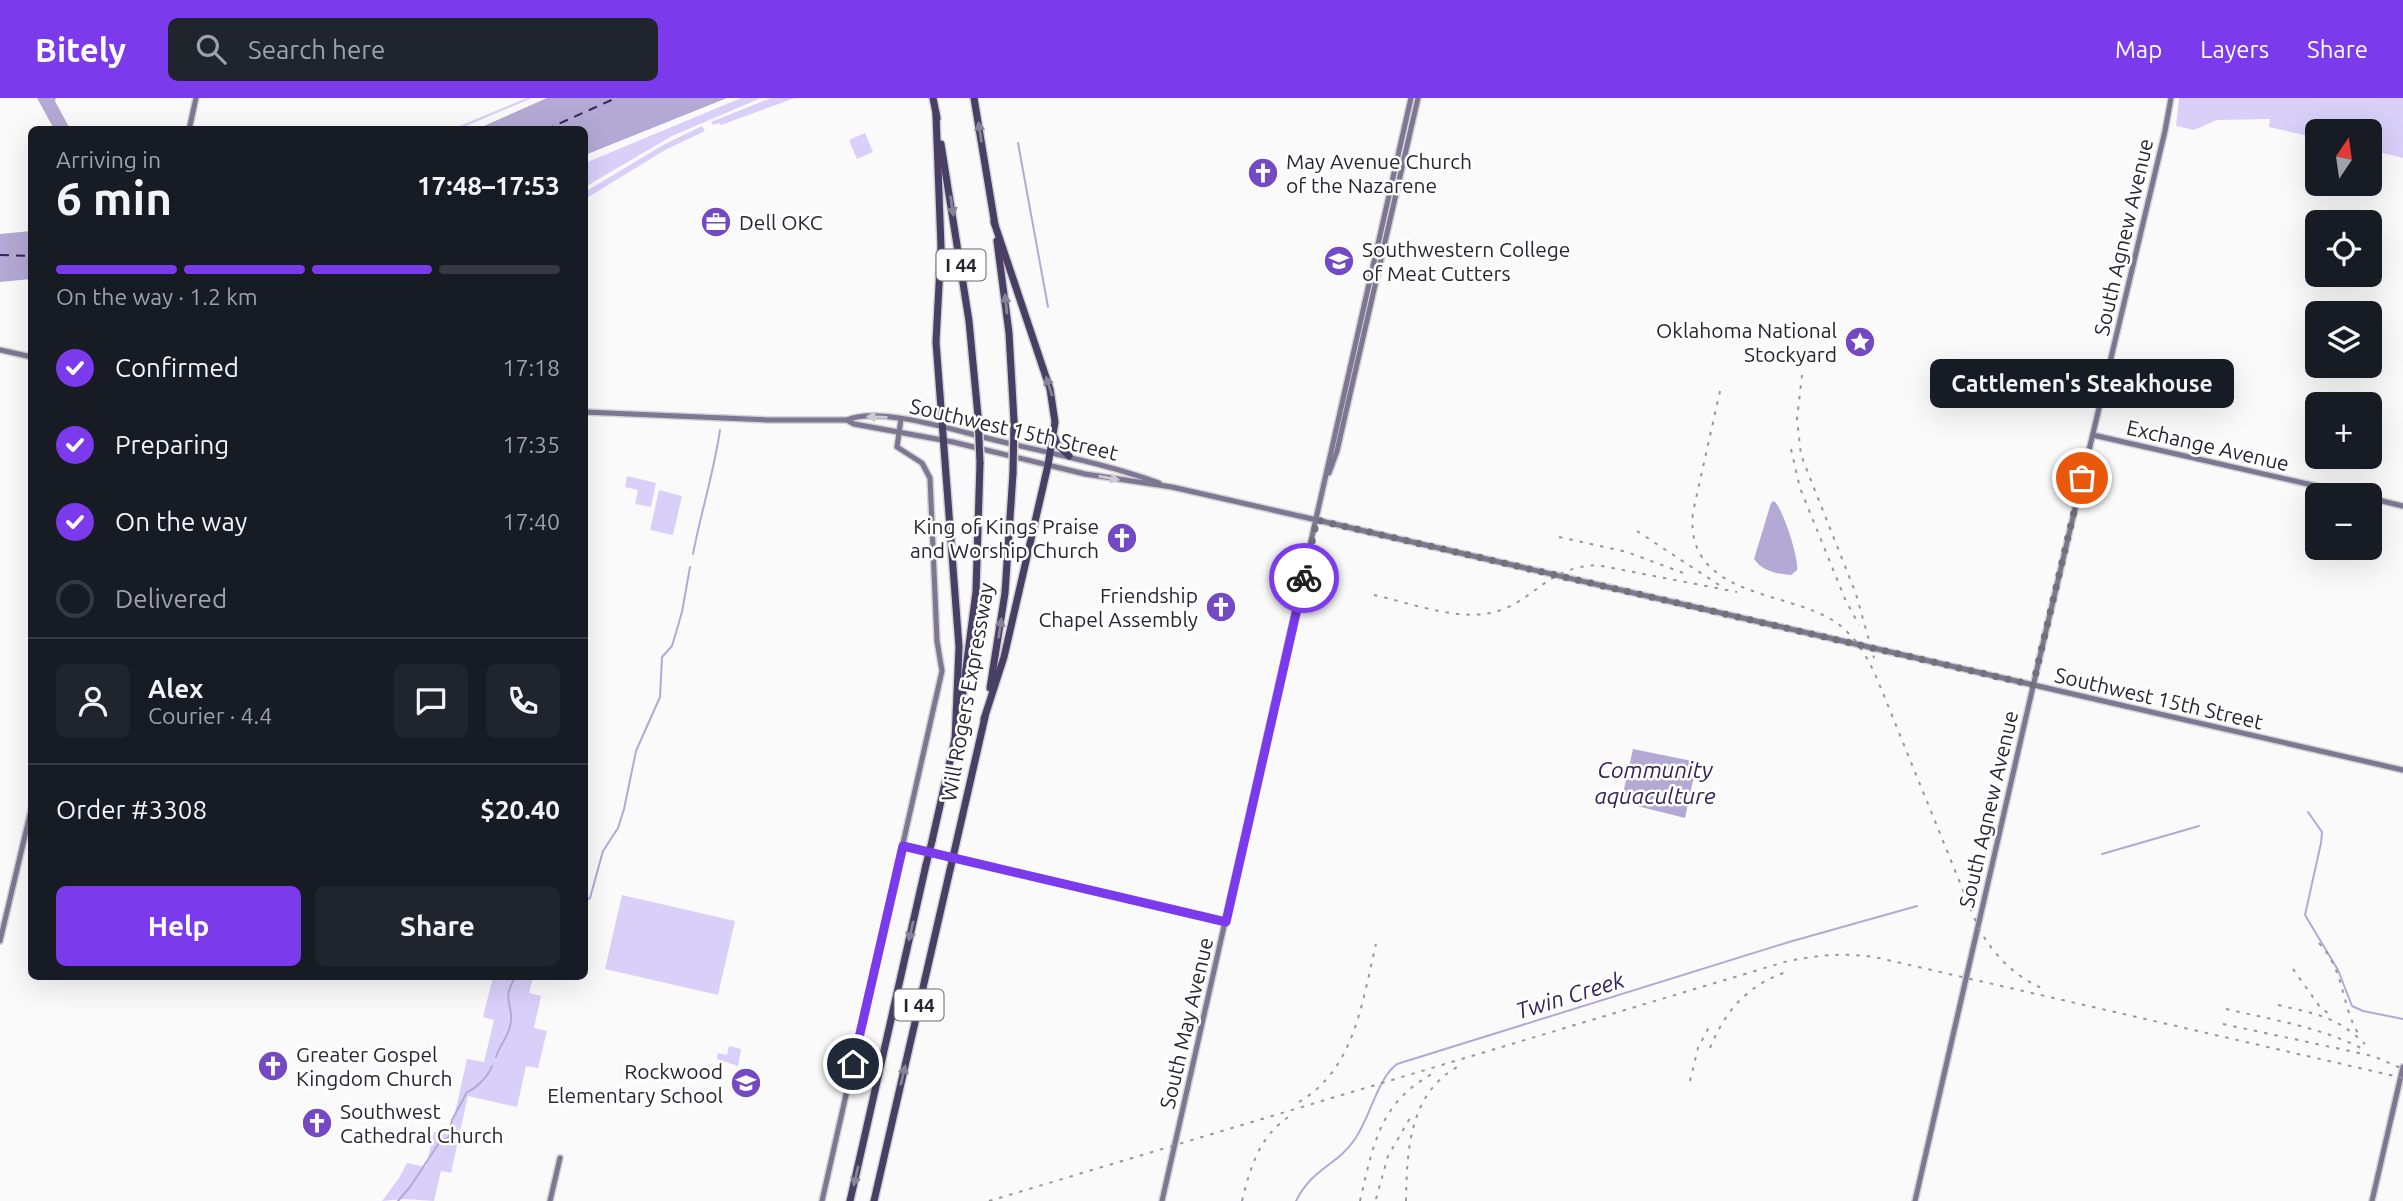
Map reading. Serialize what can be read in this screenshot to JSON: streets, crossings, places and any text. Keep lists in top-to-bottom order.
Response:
{
  "streets": {
    "highway": ["I 44", "Will Rogers Expressway"],
    "main road": [
      "South Agnew Avenue",
      "Southwest 15th Street",
      "Exchange Avenue",
      "South May Avenue"
    ]
  },
  "crossings": [
    ["South Agnew Avenue", "Southwest 15th Street"],
    ["South Agnew Avenue", "Exchange Avenue"],
    ["Southwest 15th Street", "South May Avenue"]
  ],
  "water": ["Community aquaculture", "Twin Creek"],
  "places": {
    "church": [
      "May Avenue Church of the Nazarene",
      "King of Kings Praise and Worship Church",
      "Friendship Chapel Assembly",
      "Greater Gospel Kingdom Church",
      "Southwest Cathedral Church"
    ],
    "office": ["Dell OKC"],
    "school or university": ["Southwestern College of Meat Cutters", "Rockwood Elementary School"],
    "place": ["Oklahoma National Stockyard"],
    "other": ["Cattlemen's Steakhouse"]
  },
  "north": "top",
  "page": {
    "header": "Bitely",
    "search": "Search here",
    "nav": ["Map", "Layers", "Share"],
    "map_buttons": ["+", "−"],
    "heading": ["6 min", "Arriving in", "17:48–17:53"],
    "panel": [
      "Alex",
      "Courier · 4.4",
      "Order #3308",
      "$20.40"
    ],
    "bar": "On the way · 1.2 km",
    "list": [
      ["Confirmed", "17:18"],
      ["Preparing", "17:35"],
      ["On the way", "17:40"],
      "Delivered"
    ],
    "bubble": "Cattlemen's Steakhouse",
    "buttons": ["Help", "Share"]
  }
}
